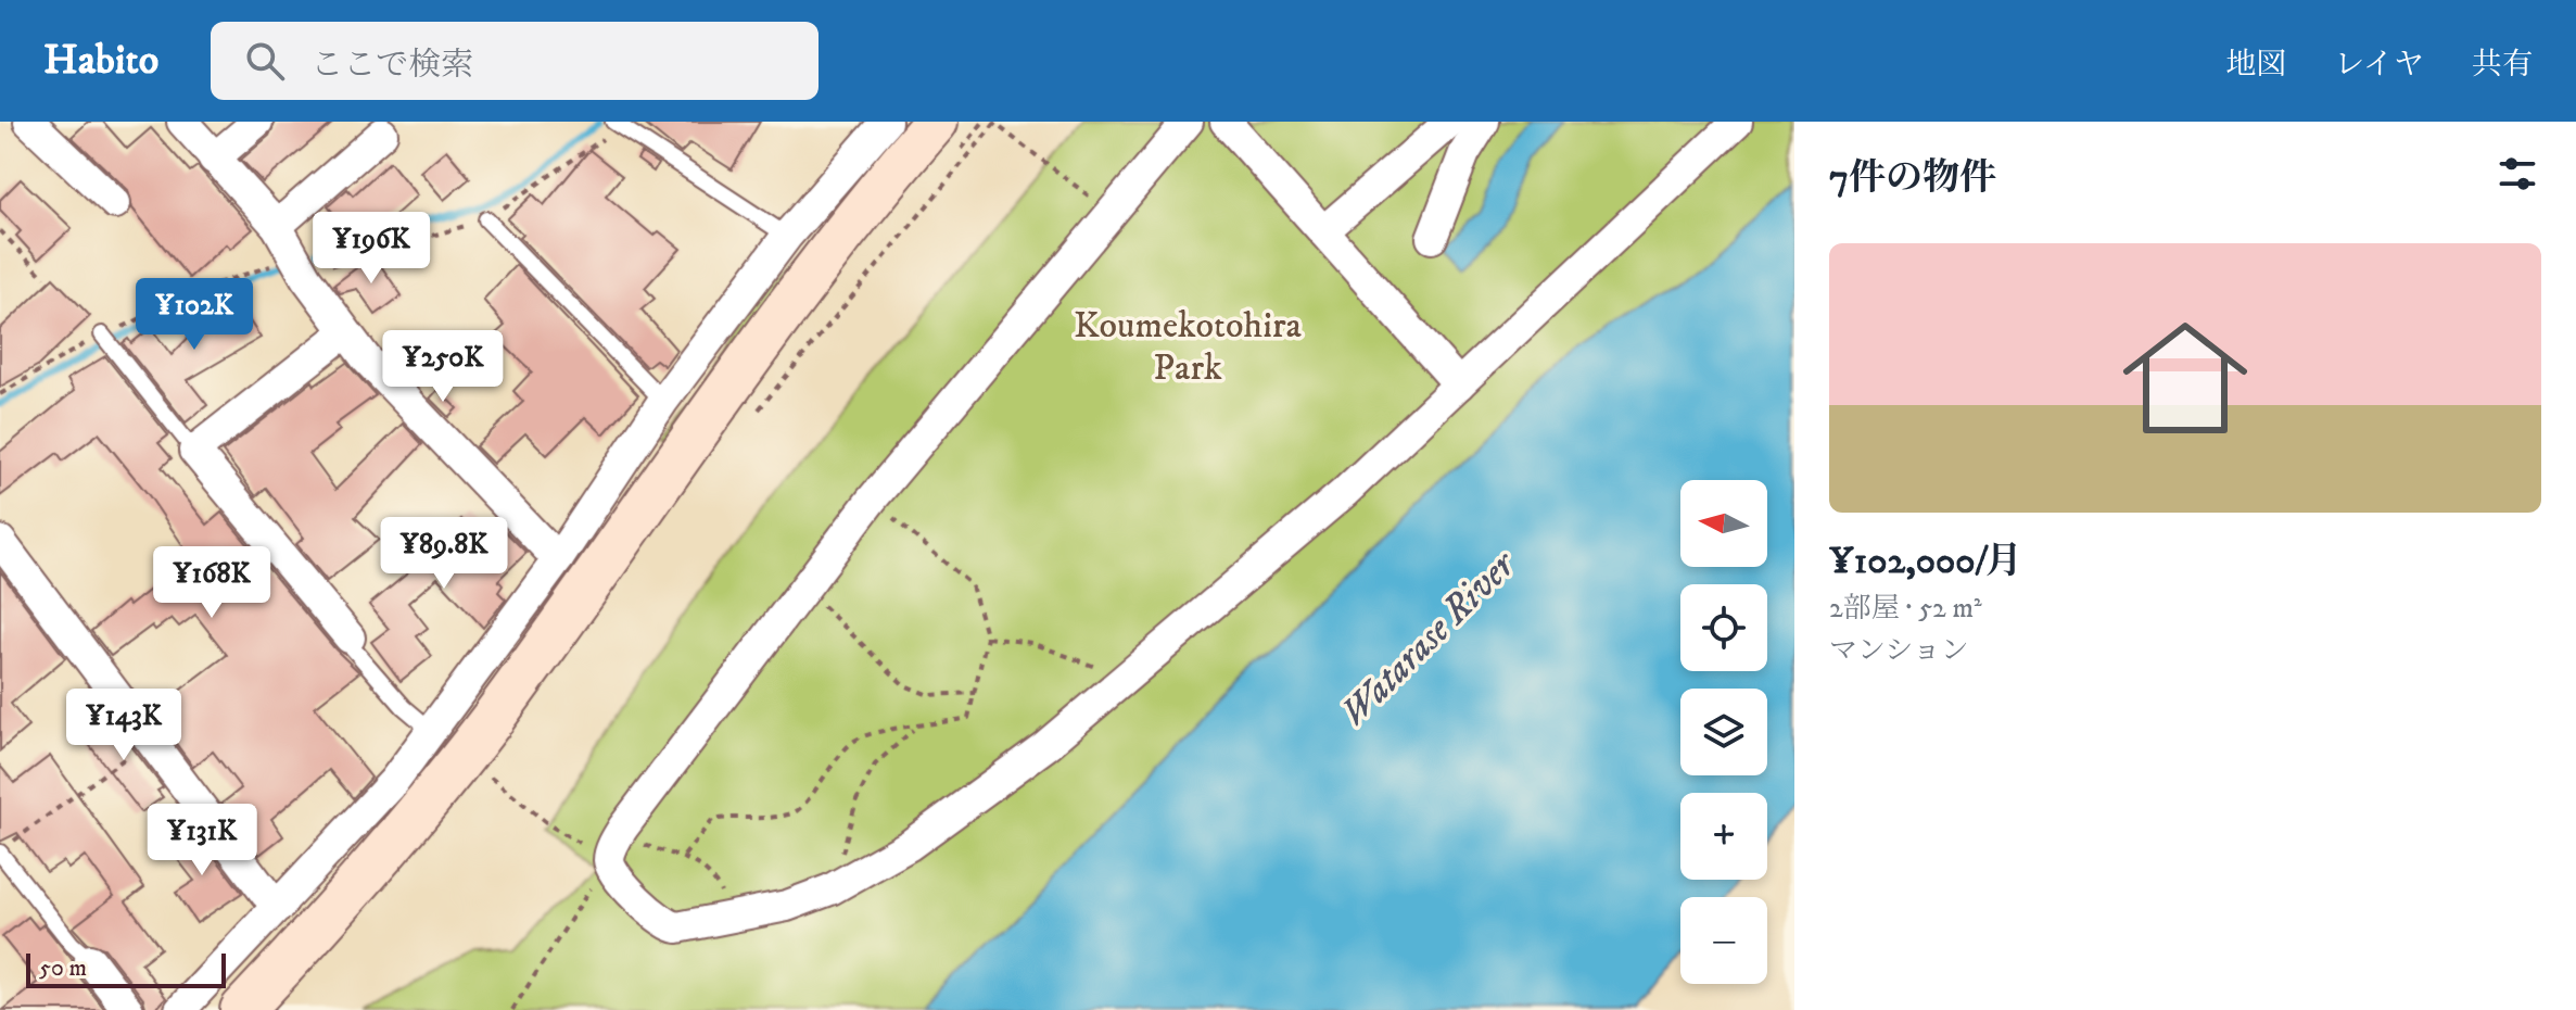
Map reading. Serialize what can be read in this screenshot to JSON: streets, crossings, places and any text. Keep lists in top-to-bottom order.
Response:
{
  "water": ["Watarase River"],
  "parks": ["Koumekotohira Park"],
  "scale_bar": "50 m",
  "north": "left",
  "page": {
    "header": "Habito",
    "search": "ここで検索",
    "nav": ["地図", "レイヤ", "共有"],
    "heading": "7件の物件",
    "price": [
      "¥196K",
      "¥102K",
      "¥250K",
      "¥89.8K",
      "¥168K",
      "¥143K",
      "¥131K"
    ],
    "list": [
      {
        "name": "¥102,000/月",
        "note": "2部屋 · 52 m² · マンション"
      }
    ],
    "map_buttons": ["+", "−"],
    "scale": "50 m"
  }
}
